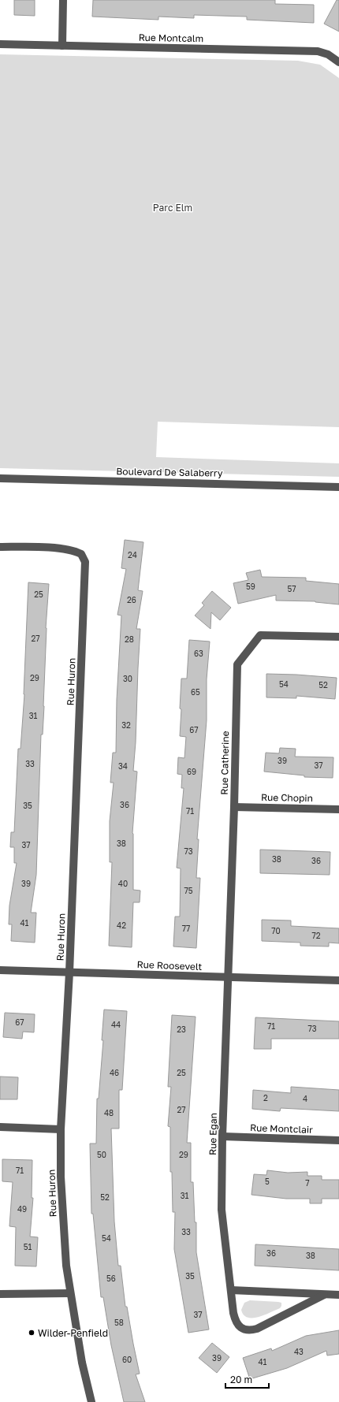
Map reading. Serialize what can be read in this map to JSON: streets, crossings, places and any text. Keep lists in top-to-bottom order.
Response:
{
  "streets": {
    "street": [
      "Rue Montcalm",
      "Boulevard De Salaberry",
      "Rue Huron",
      "Rue Catherine",
      "Rue Chopin",
      "Rue Roosevelt",
      "Rue Montclair",
      "Rue Egan"
    ]
  },
  "crossings": [
    ["Rue Huron", "Rue Roosevelt"],
    ["Rue Catherine", "Rue Chopin"],
    ["Rue Catherine", "Rue Roosevelt"],
    ["Rue Catherine", "Rue Egan"],
    ["Rue Roosevelt", "Rue Egan"],
    ["Rue Montclair", "Rue Egan"]
  ],
  "parks": ["Parc Elm"],
  "places": ["Wilder-Penfield"],
  "house_numbers": [
    "24",
    "59",
    "57",
    "25",
    "26",
    "27",
    "28",
    "63",
    "29",
    "30",
    "54",
    "52",
    "65",
    "31",
    "32",
    "67",
    "39",
    "33",
    "37",
    "34",
    "69",
    "36",
    "35",
    "71",
    "38",
    "37",
    "73",
    "38",
    "36",
    "39",
    "40",
    "75",
    "41",
    "42",
    "77",
    "70",
    "72",
    "67",
    "44",
    "71",
    "73",
    "23",
    "46",
    "25",
    "2",
    "4",
    "27",
    "48",
    "50",
    "29",
    "71",
    "5",
    "7",
    "31",
    "52",
    "49",
    "33",
    "54",
    "51",
    "36",
    "38",
    "35",
    "56",
    "37",
    "58",
    "43",
    "39",
    "60",
    "41"
  ],
  "scale_bar": "20 m"
}
